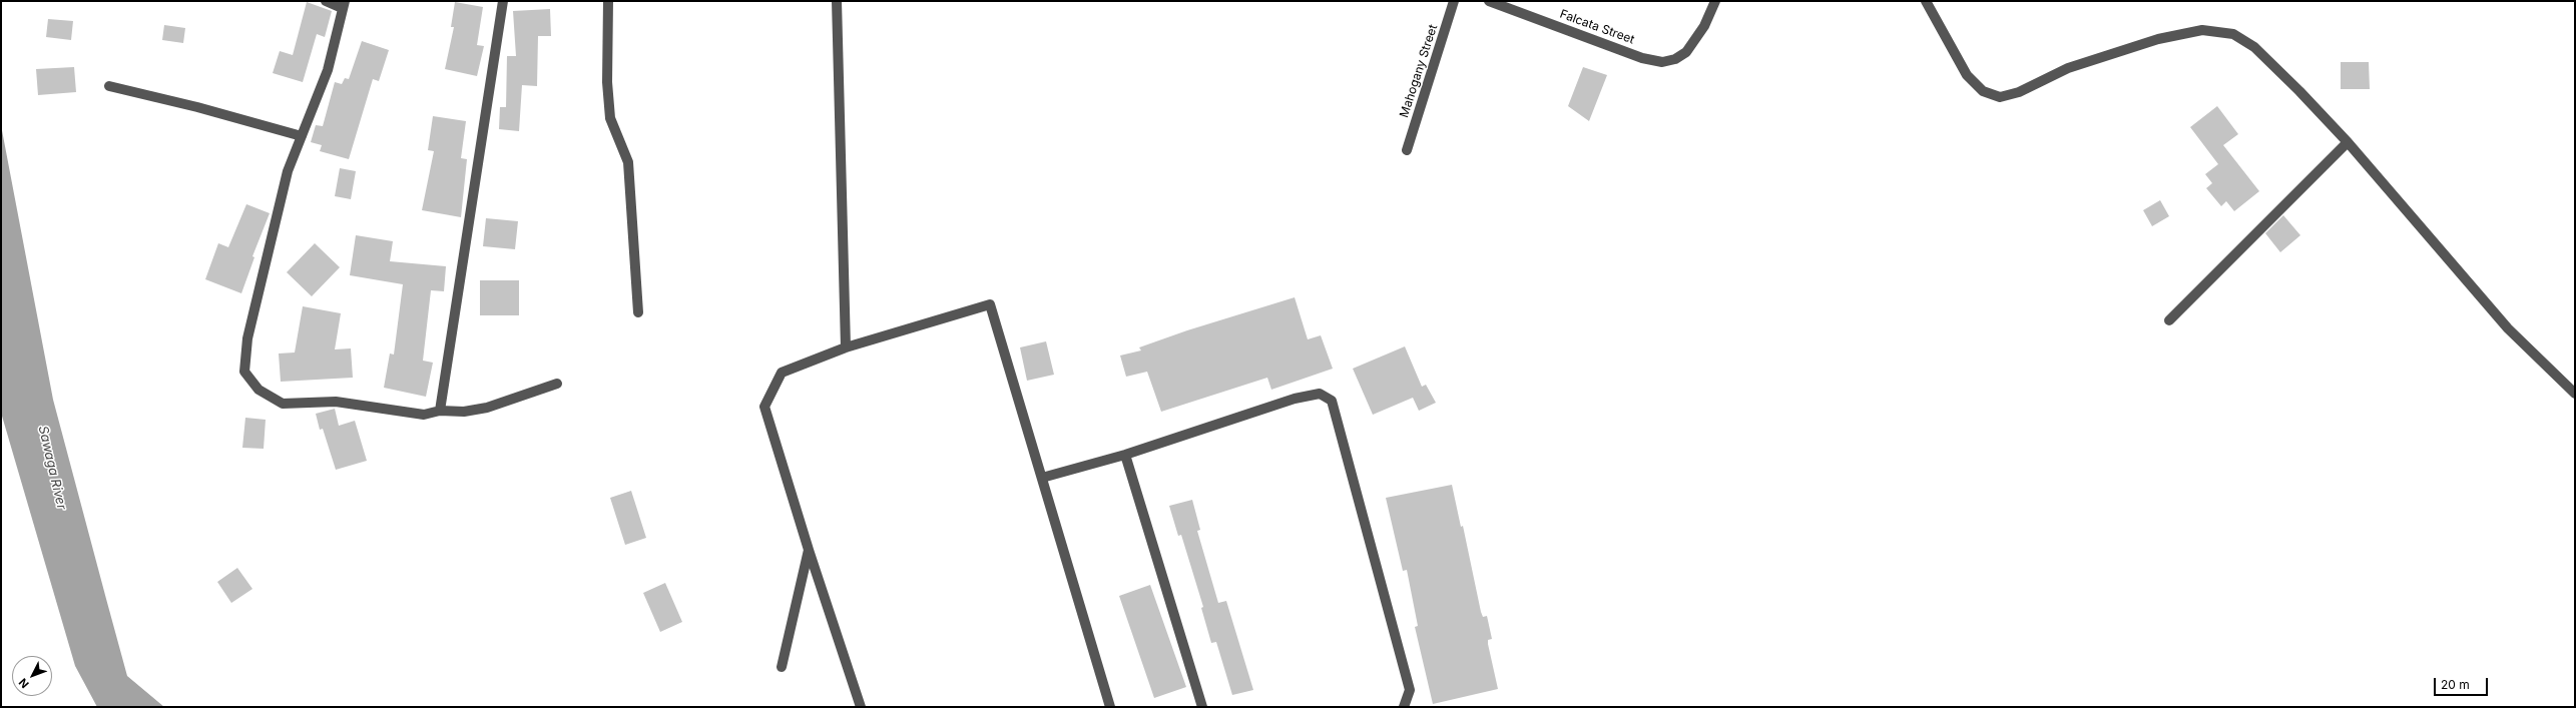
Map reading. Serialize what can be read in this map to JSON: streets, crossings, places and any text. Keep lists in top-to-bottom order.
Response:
{
  "streets": {
    "street": ["Falcata Street", "Mahogany Street"]
  },
  "water": ["Sawaga River"],
  "scale_bar": "20 m",
  "north": "bottom left"
}
